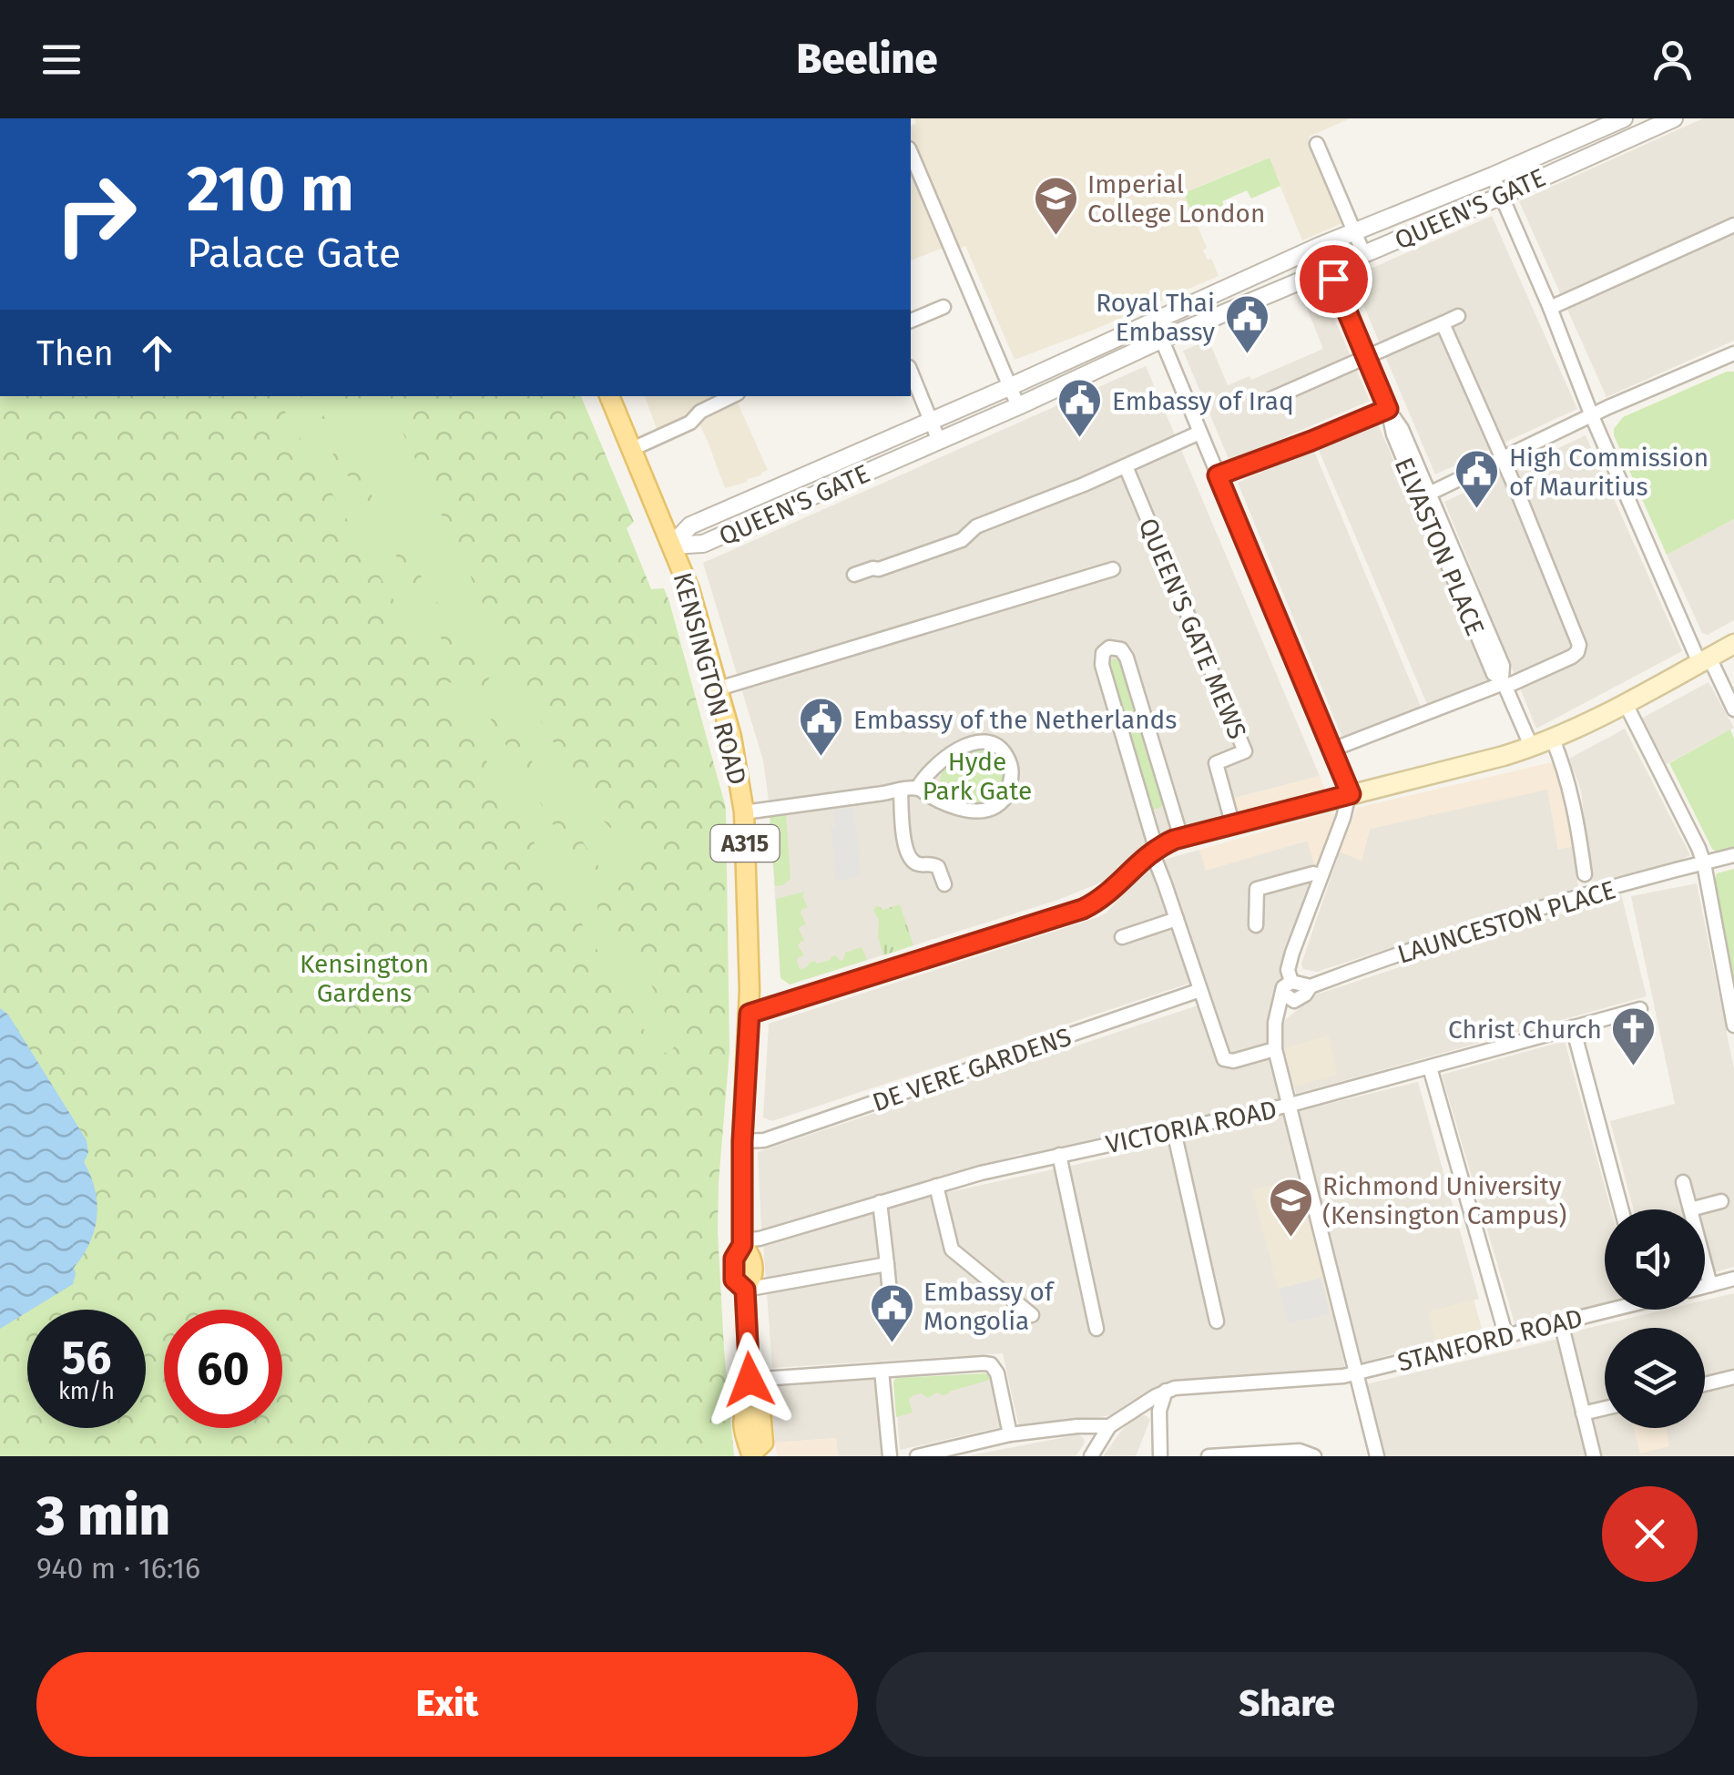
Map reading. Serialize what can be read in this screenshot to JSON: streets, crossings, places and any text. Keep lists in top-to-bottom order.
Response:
{
  "streets": {
    "main road": ["KENSINGTON ROAD", "A315"],
    "street": [
      "QUEEN'S GATE",
      "ELVASTON PLACE",
      "QUEEN'S GATE MEWS",
      "LAUNCESTON PLACE",
      "DE VERE GARDENS",
      "VICTORIA ROAD",
      "STANFORD ROAD"
    ]
  },
  "crossings": [
    ["QUEEN'S GATE", "ELVASTON PLACE"],
    ["QUEEN'S GATE", "KENSINGTON ROAD"],
    ["KENSINGTON ROAD", "A315"],
    ["KENSINGTON ROAD", "DE VERE GARDENS"],
    ["KENSINGTON ROAD", "VICTORIA ROAD"]
  ],
  "parks": ["Hyde Park Gate", "Kensington Gardens"],
  "places": {
    "school or university": ["Imperial College London", "Richmond University (Kensington Campus)"],
    "public building": [
      "Royal Thai Embassy",
      "Embassy of Iraq",
      "High Commission of Mauritius",
      "Embassy of the Netherlands",
      "Embassy of Mongolia"
    ],
    "church": ["Christ Church"]
  },
  "page": {
    "header": "Beeline",
    "turn": ["210 m", "Palace Gate"],
    "then": "Then",
    "speed": "56 km/h",
    "limit": "60",
    "heading": ["3 min", "940 m · 16:16"],
    "buttons": ["Exit", "Share"]
  }
}
